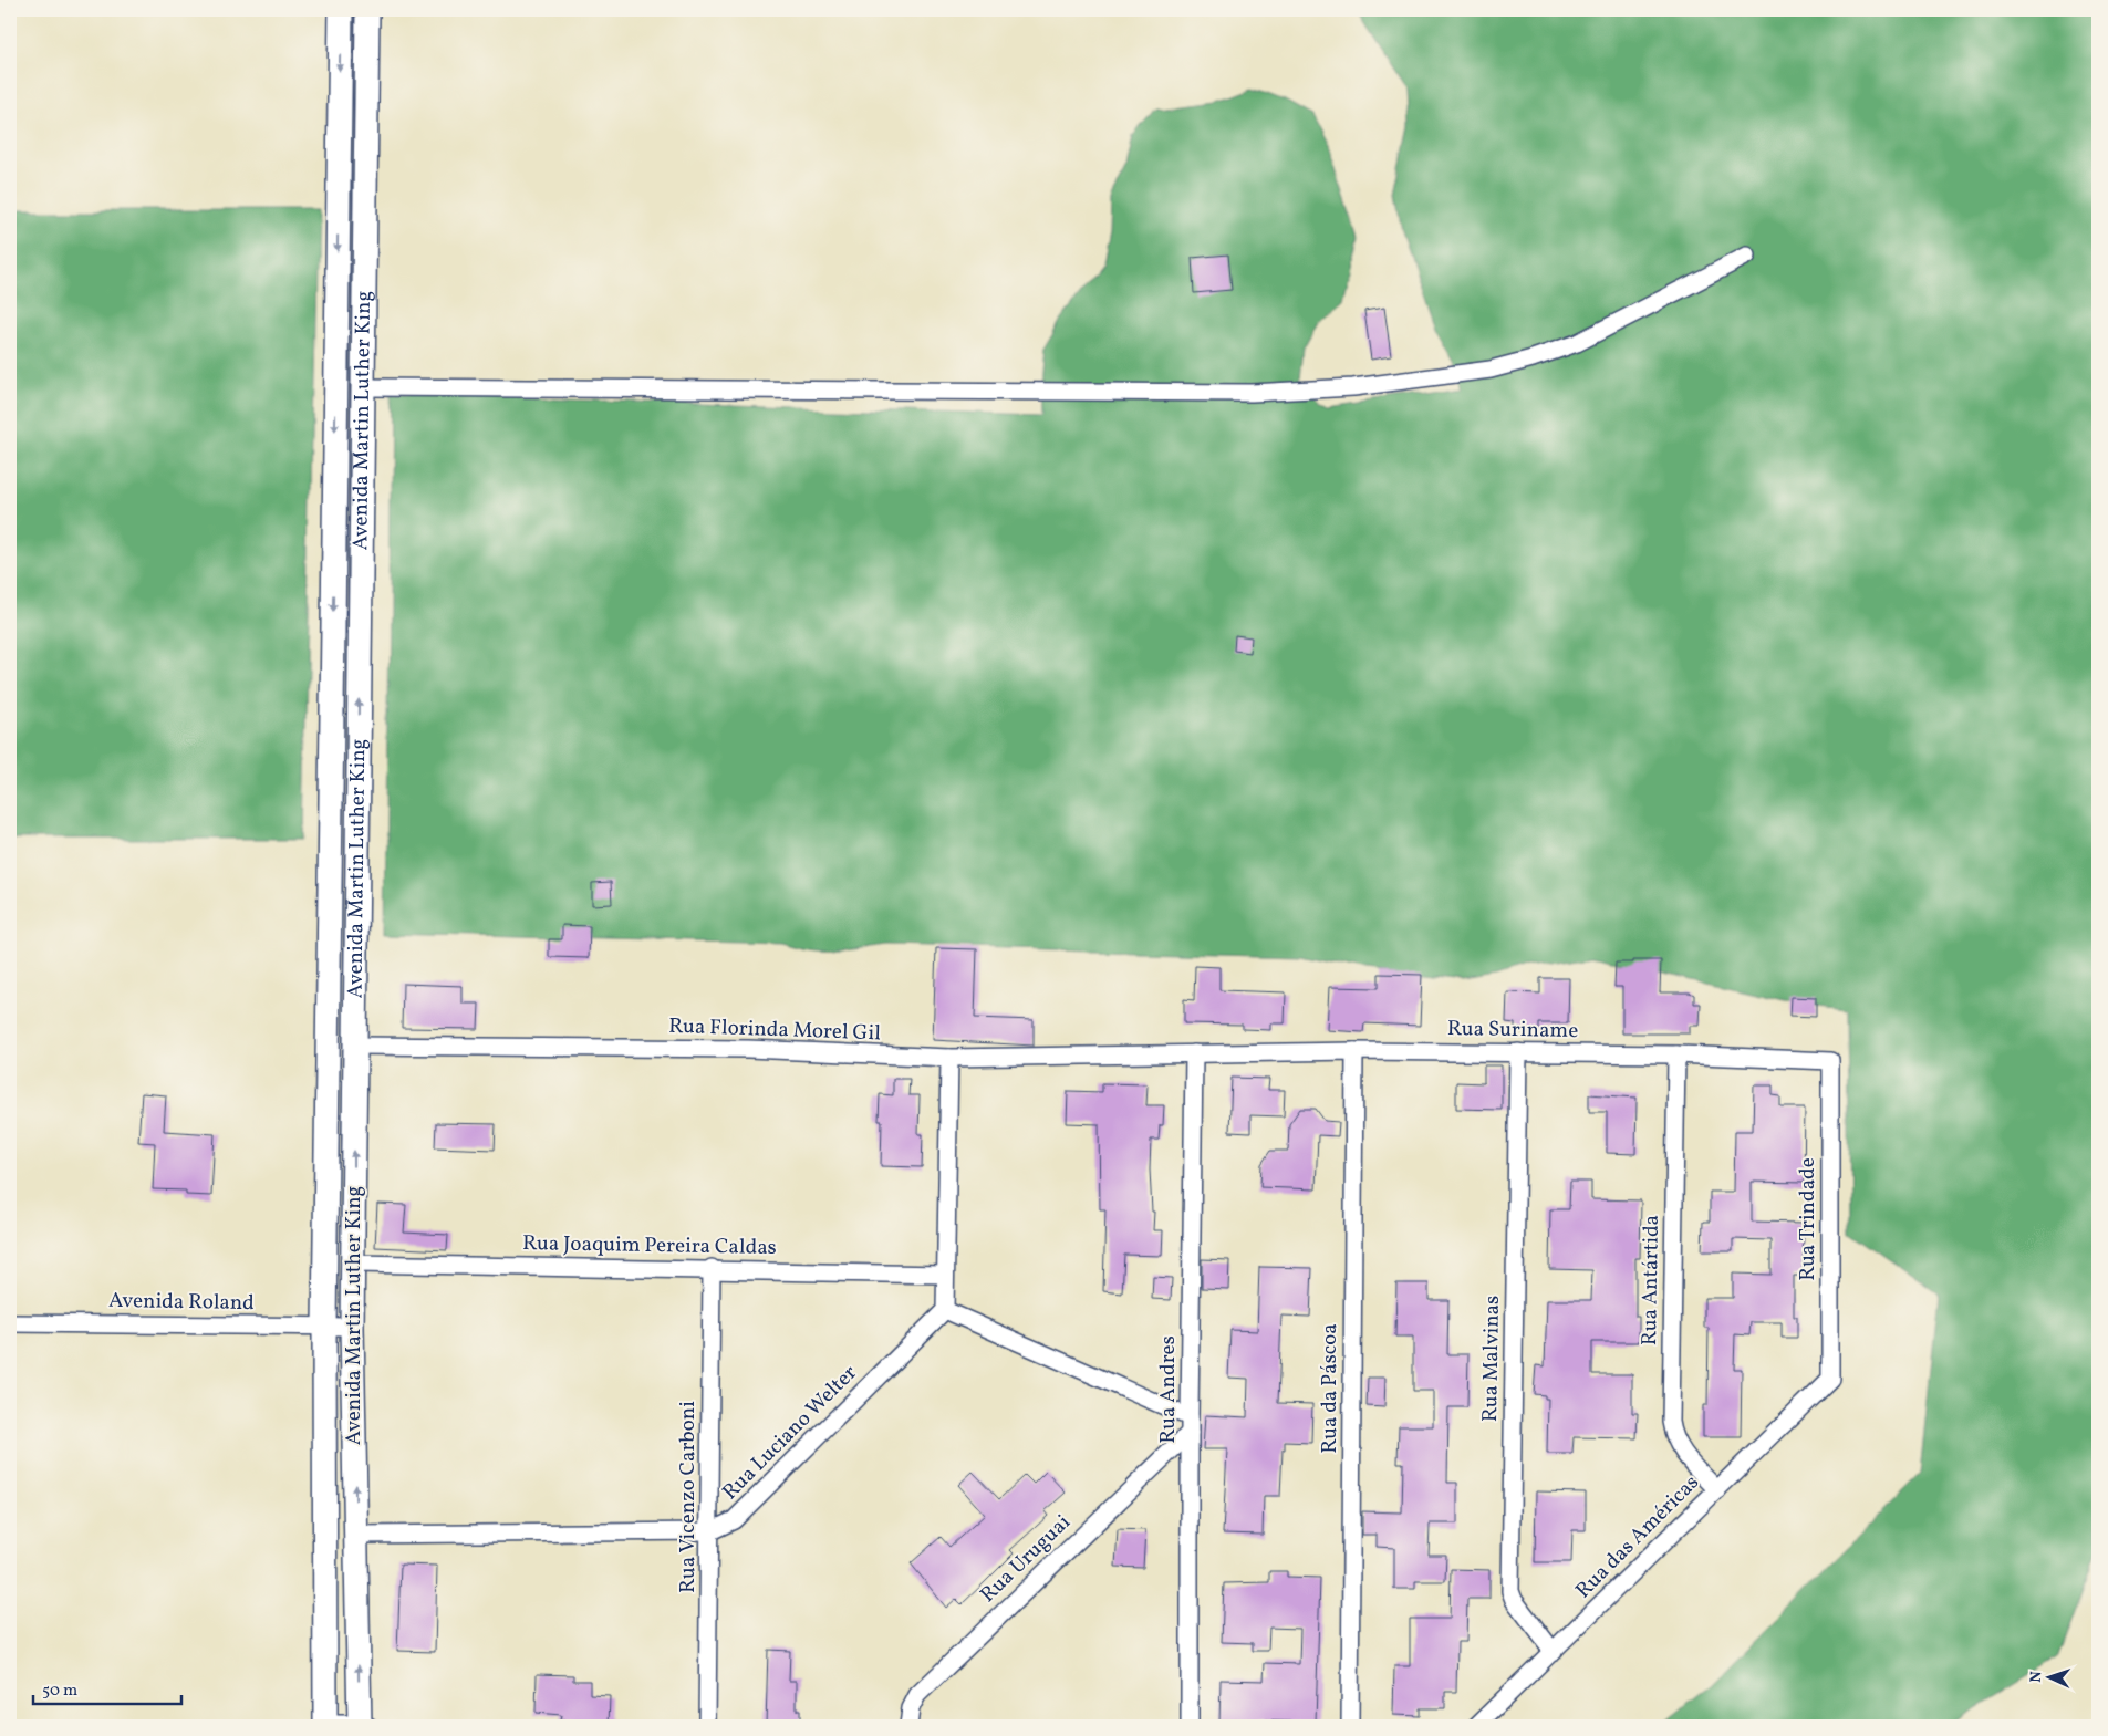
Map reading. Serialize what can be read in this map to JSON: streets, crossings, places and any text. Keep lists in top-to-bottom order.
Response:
{
  "streets": {
    "main road": ["Avenida Martin Luther King"],
    "street": [
      "Rua Florinda Morel Gil",
      "Rua Suriname",
      "Rua Trindade",
      "Rua Joaquim Pereira Caldas",
      "Rua Antártida",
      "Avenida Roland",
      "Rua Malvinas",
      "Rua da Páscoa",
      "Rua Andres",
      "Rua Luciano Welter",
      "Rua Vicenzo Carboni",
      "Rua das Américas",
      "Rua Uruguai"
    ]
  },
  "crossings": [
    ["Avenida Martin Luther King", "Rua Florinda Morel Gil"],
    ["Avenida Martin Luther King", "Rua Joaquim Pereira Caldas"],
    ["Avenida Martin Luther King", "Avenida Roland"],
    ["Avenida Martin Luther King", "Rua Luciano Welter"],
    ["Rua Florinda Morel Gil", "Rua Suriname"],
    ["Rua Florinda Morel Gil", "Rua Andres"],
    ["Rua Suriname", "Rua Trindade"],
    ["Rua Suriname", "Rua Antártida"],
    ["Rua Suriname", "Rua Malvinas"],
    ["Rua Suriname", "Rua da Páscoa"],
    ["Rua Suriname", "Rua Andres"],
    ["Rua Trindade", "Rua das Américas"],
    ["Rua Joaquim Pereira Caldas", "Rua Vicenzo Carboni"],
    ["Rua Antártida", "Rua das Américas"],
    ["Rua Malvinas", "Rua das Américas"],
    ["Rua Andres", "Rua Uruguai"],
    ["Rua Luciano Welter", "Rua Vicenzo Carboni"]
  ],
  "scale_bar": "50 m",
  "north": "left"
}
